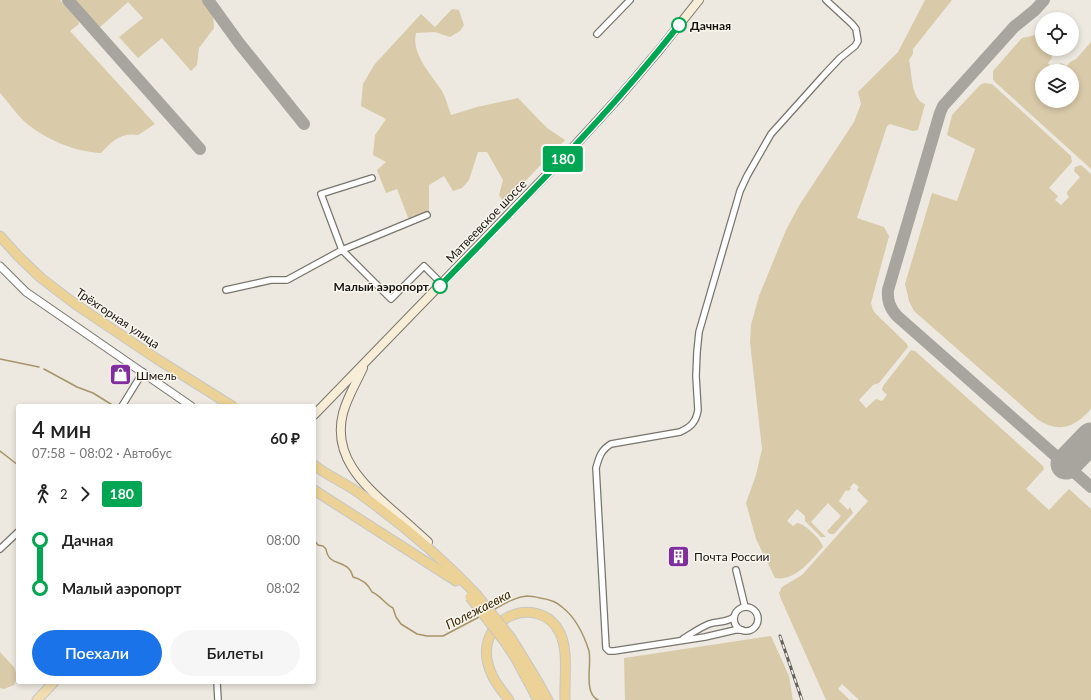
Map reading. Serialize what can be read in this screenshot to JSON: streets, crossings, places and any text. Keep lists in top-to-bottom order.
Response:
{
  "streets": {
    "highway": ["Трёхгорная улица"],
    "main road": ["Матвеевское шоссе"]
  },
  "water": ["Полежаевка"],
  "places": {
    "other": ["Дачная", "Малый аэропорт"],
    "shop": ["Шмель"],
    "building": ["Почта России"]
  },
  "lines": ["bus line 180"],
  "page": {
    "on_map": "180",
    "heading": ["4 мин", "07:58 – 08:02 · Автобус", "60 ₽"],
    "legs": ["2", "180"],
    "list": [
      {
        "name": "Дачная",
        "value": "08:00"
      },
      {
        "name": "Малый аэропорт",
        "value": "08:02"
      }
    ],
    "buttons": ["Поехали", "Билеты"]
  }
}
